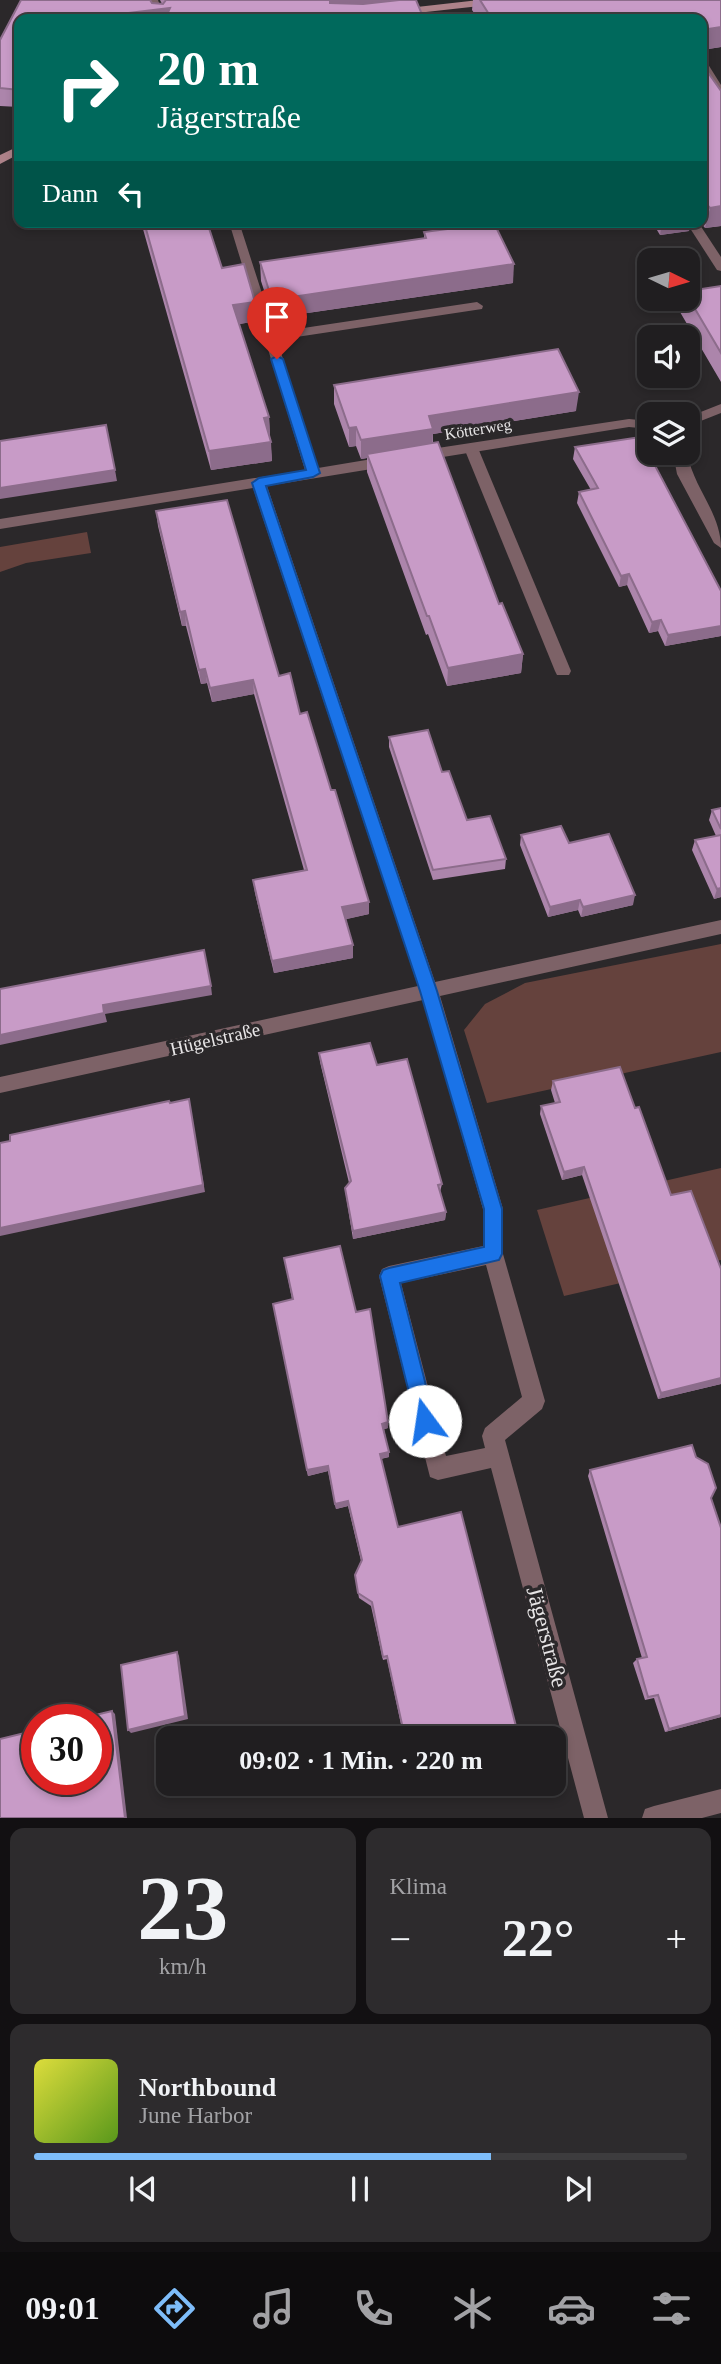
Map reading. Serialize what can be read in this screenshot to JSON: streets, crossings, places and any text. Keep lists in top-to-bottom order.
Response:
{
  "streets": {
    "street": ["Kötterweg", "Hügelstraße", "Jägerstraße"]
  },
  "crossings": [
    ["Hügelstraße", "Jägerstraße"]
  ],
  "north": "right",
  "page": {
    "turn": ["20 m", "Jägerstraße"],
    "then": "Dann",
    "limit": "30",
    "trip": "09:02 · 1 Min. · 220 m",
    "tile": [
      ["23", "km/h"],
      "Klima"
    ],
    "heat": ["−", "22°", "+"],
    "song": ["Northbound", "June Harbor"],
    "tabs": "09:01"
  }
}
